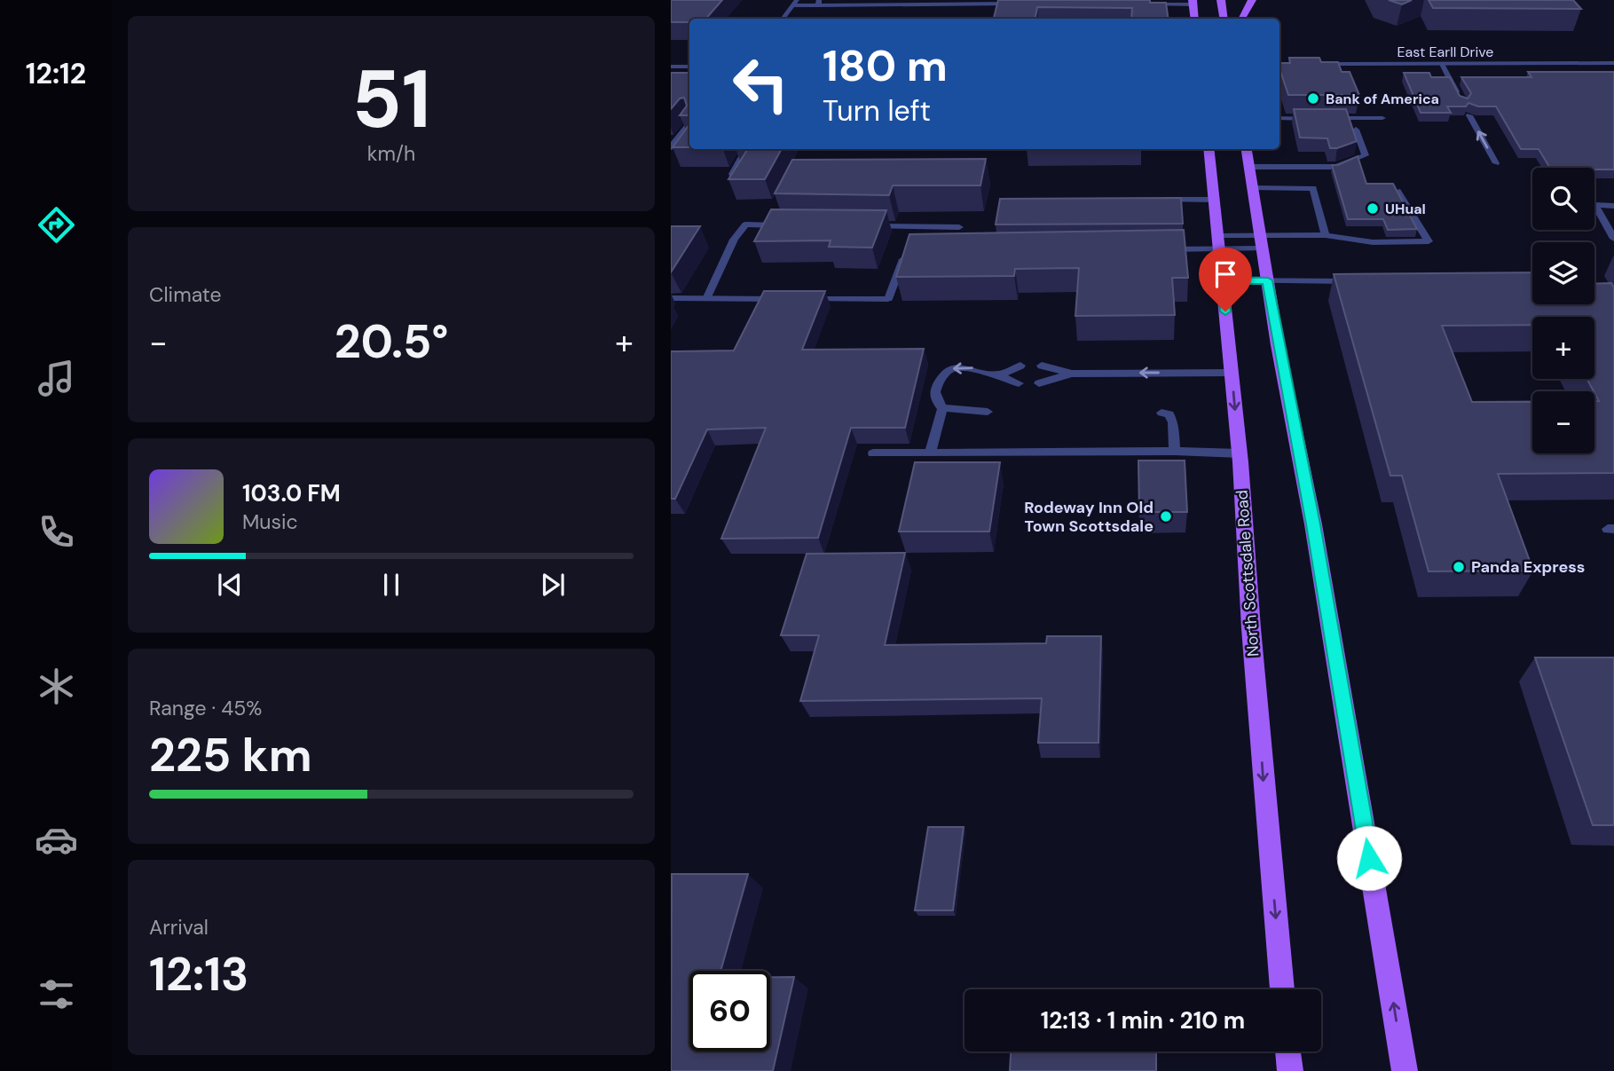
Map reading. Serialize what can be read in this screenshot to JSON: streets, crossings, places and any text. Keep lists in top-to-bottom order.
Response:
{
  "streets": {
    "main road": ["North Scottsdale Road"],
    "street": ["East Earll Drive"]
  },
  "places": [
    "Bank of America",
    "UHual",
    "Rodeway Inn Old Town Scottsdale",
    "Panda Express"
  ],
  "page": {
    "tabs": "12:12",
    "tile": [
      ["51", "km/h"],
      "Climate",
      ["Range · 45%", "225 km"],
      ["Arrival", "12:13"]
    ],
    "turn": ["180 m", "Turn left"],
    "map_buttons": ["+", "−"],
    "heat": ["−", "20.5°", "+"],
    "song": ["103.0 FM", "Music"],
    "limit": "60",
    "trip": "12:13 · 1 min · 210 m"
  }
}
